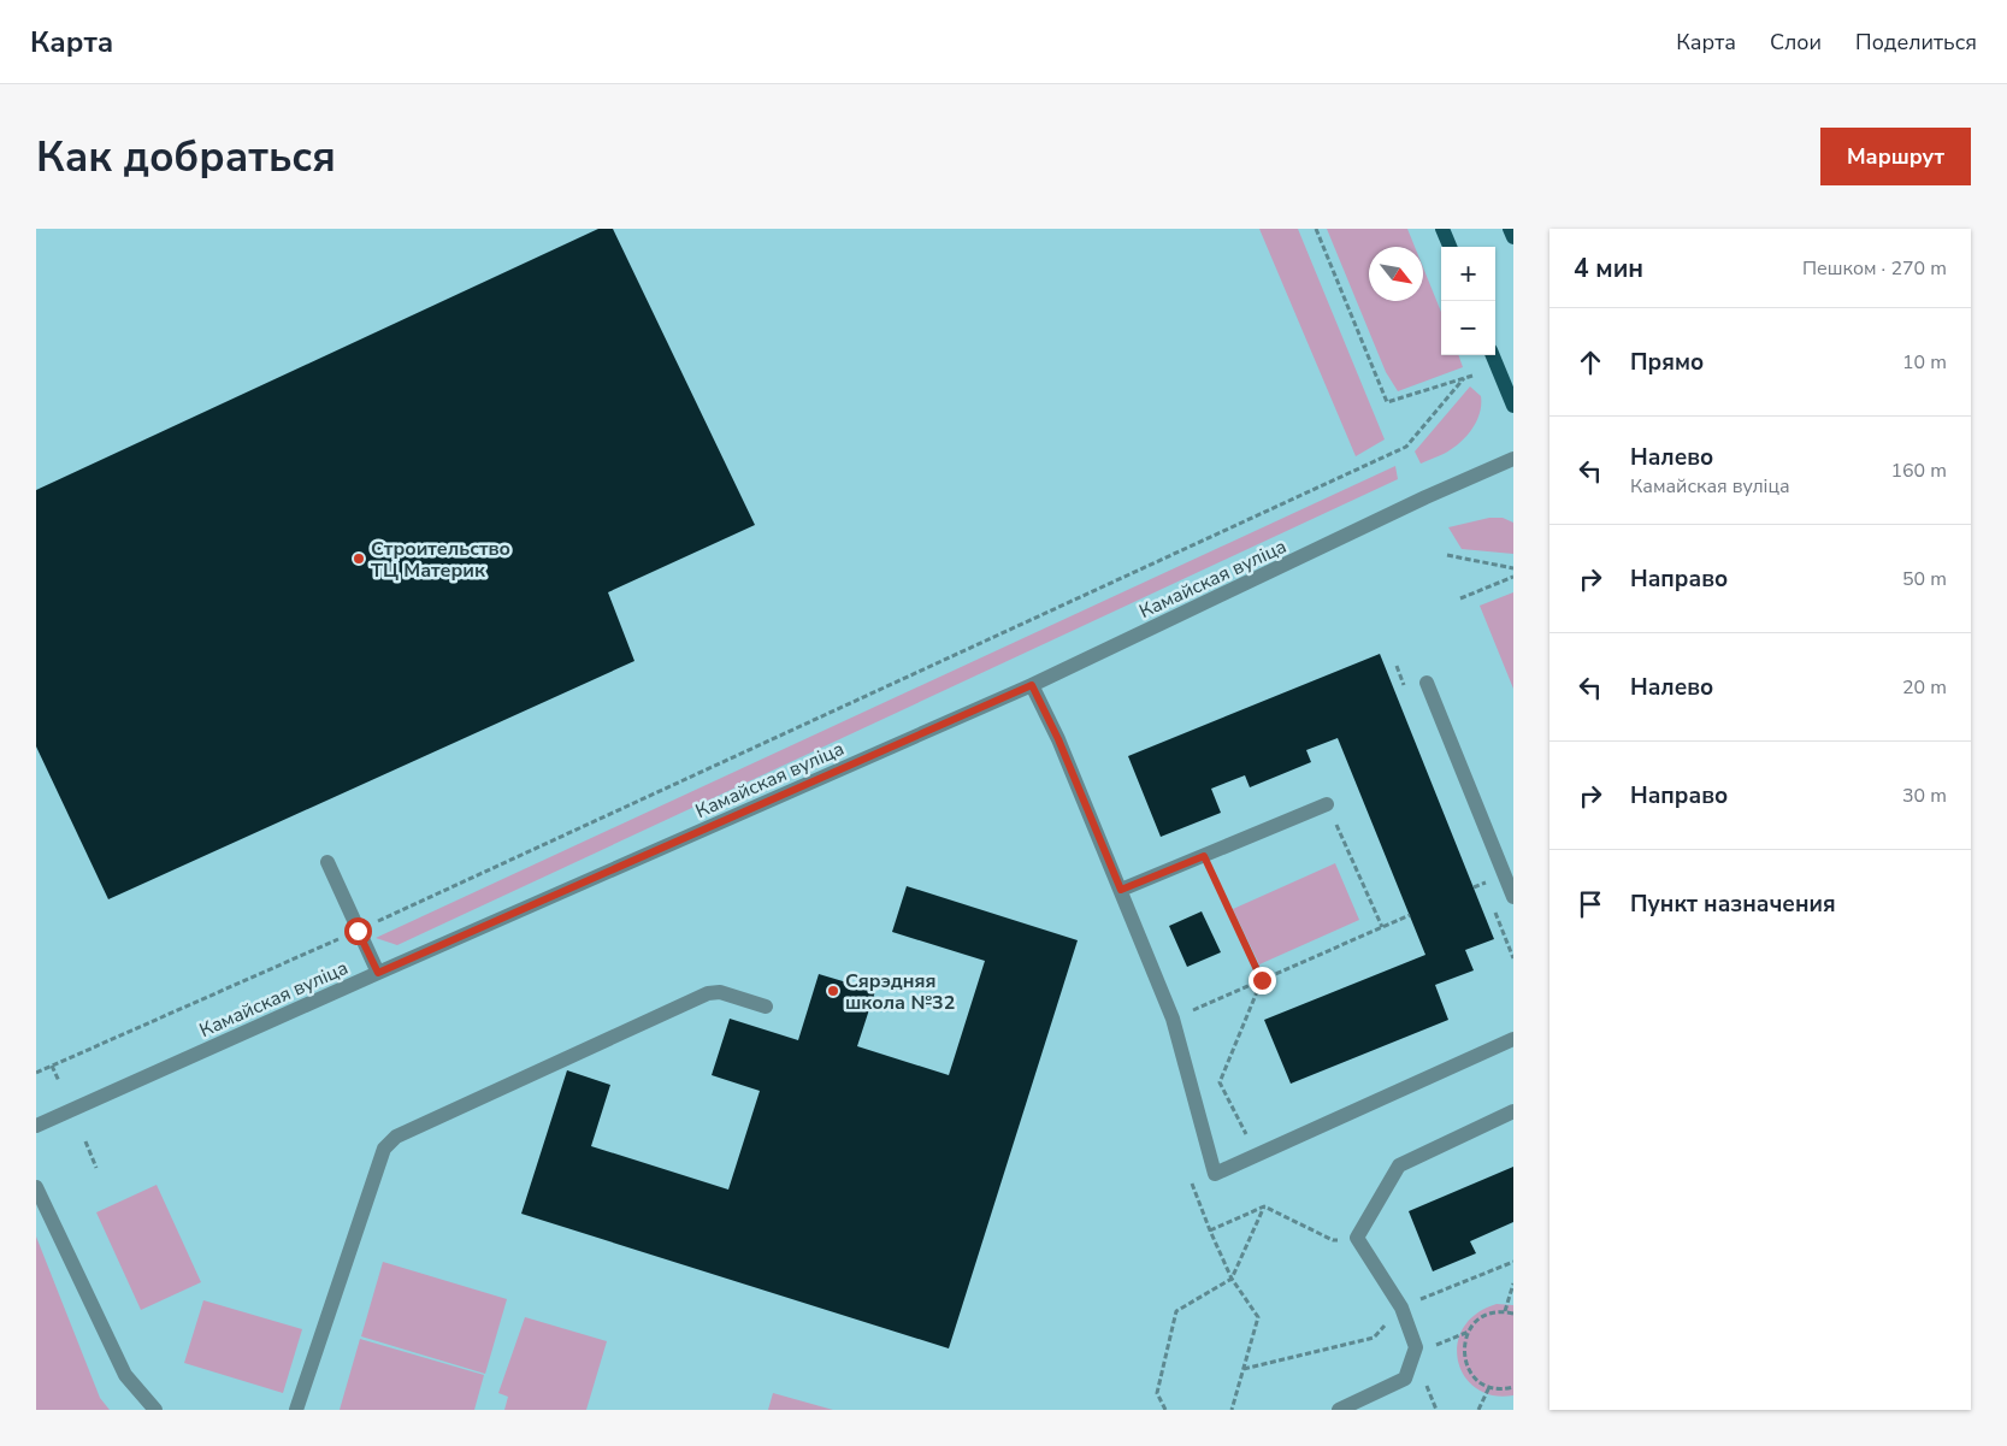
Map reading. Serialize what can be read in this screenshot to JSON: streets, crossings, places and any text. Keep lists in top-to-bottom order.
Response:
{
  "streets": {
    "street": ["Камайская вуліца"]
  },
  "places": ["Строительство ТЦ Материк", "Сярэдняя школа №32"],
  "north": "bottom right",
  "page": {
    "header": "Карта",
    "nav": ["Карта", "Слои", "Поделиться"],
    "buttons": "Маршрут",
    "title": "Как добраться",
    "heading": ["4 мин", "Пешком · 270 m"],
    "map_buttons": ["+", "−"],
    "list": [
      ["Прямо", "10 m"],
      ["Налево", "Камайская вуліца", "160 m"],
      ["Направо", "50 m"],
      ["Налево", "20 m"],
      ["Направо", "30 m"],
      "Пункт назначения"
    ]
  }
}
